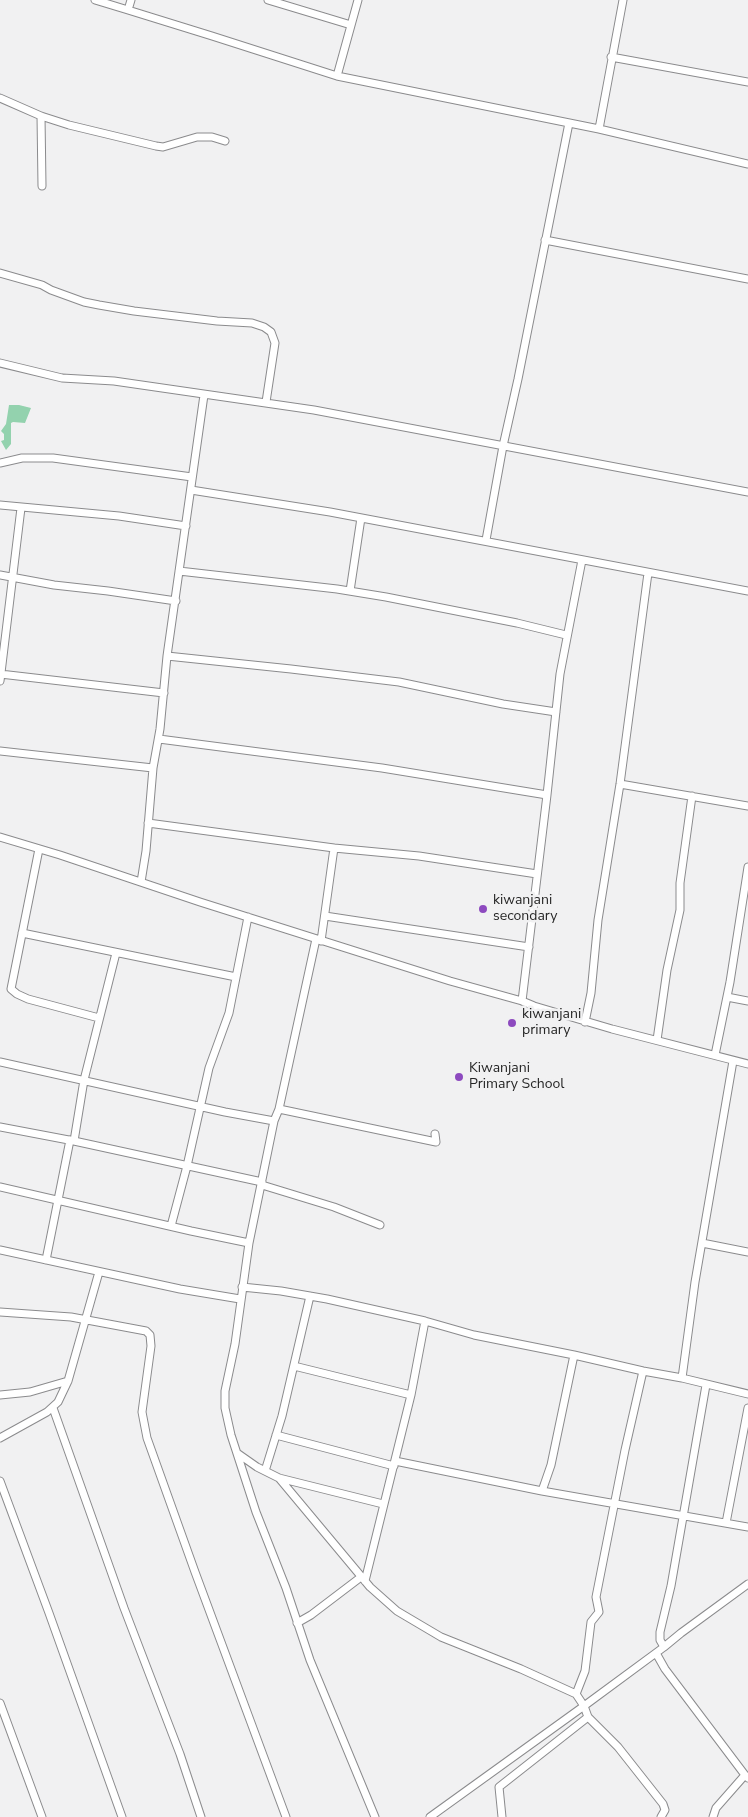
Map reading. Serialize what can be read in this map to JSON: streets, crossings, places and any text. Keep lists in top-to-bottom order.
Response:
{
  "places": ["kiwanjani secondary", "kiwanjani primary", "Kiwanjani Primary School"]
}
